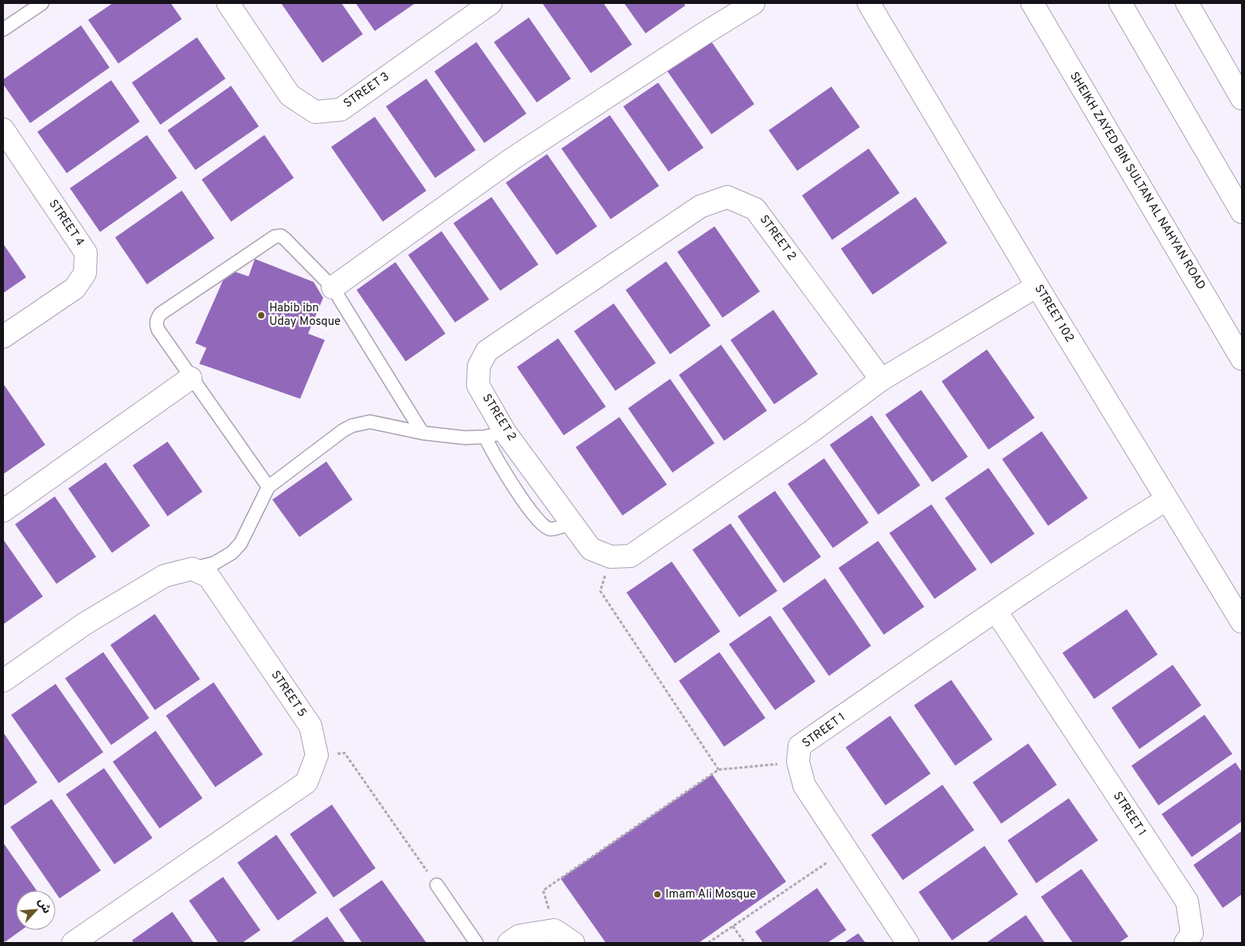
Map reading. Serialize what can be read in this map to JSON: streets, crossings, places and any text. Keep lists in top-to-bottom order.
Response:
{
  "streets": {
    "main road": [
      "STREET 3",
      "SHEIKH ZAYED BIN SULTAN AL NAHYAN ROAD",
      "STREET 4",
      "STREET 2",
      "STREET 102",
      "STREET 5",
      "STREET 1"
    ]
  },
  "crossings": [
    ["STREET 2", "STREET 102"],
    ["STREET 102", "STREET 1"]
  ],
  "places": ["Habib ibn Uday Mosque", "Imam Ali Mosque"],
  "north": "top right"
}
